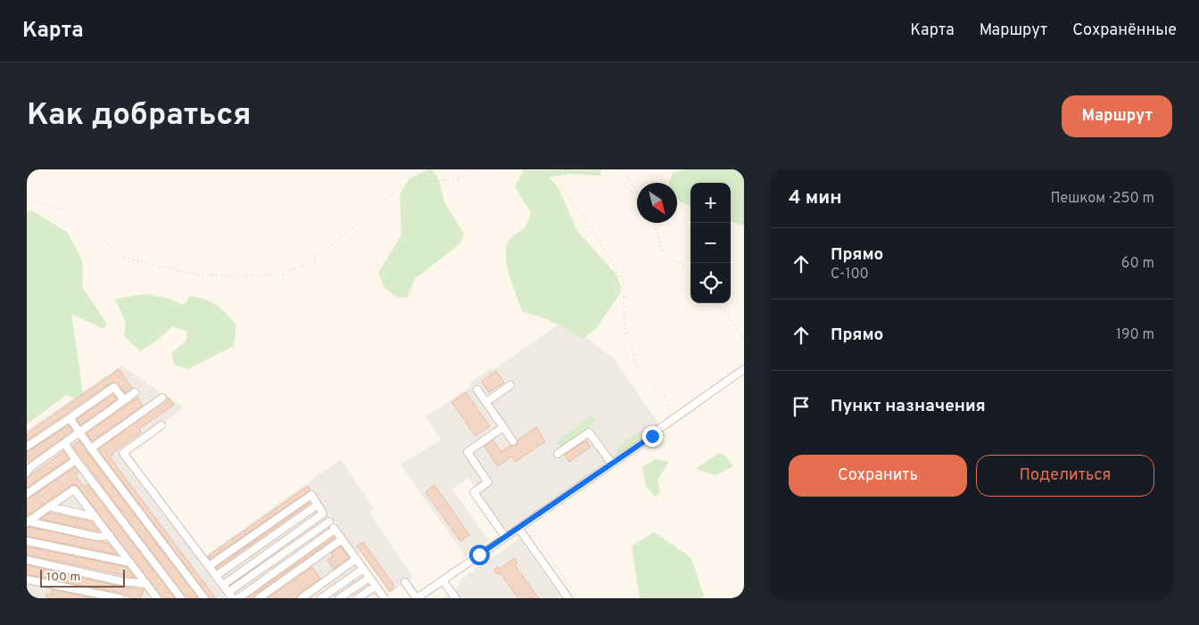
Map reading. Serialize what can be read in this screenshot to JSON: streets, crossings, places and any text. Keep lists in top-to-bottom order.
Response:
{
  "scale_bar": "100 m",
  "north": "bottom right",
  "page": {
    "header": "Карта",
    "nav": ["Карта", "Маршрут", "Сохранённые"],
    "buttons": [
      "Маршрут",
      ["Сохранить", "Поделиться"]
    ],
    "title": "Как добраться",
    "heading": ["4 мин", "Пешком · 250 m"],
    "map_buttons": ["+", "−"],
    "list": [
      ["Прямо", "С-100", "60 m"],
      ["Прямо", "190 m"],
      "Пункт назначения"
    ],
    "scale": "100 m"
  }
}
